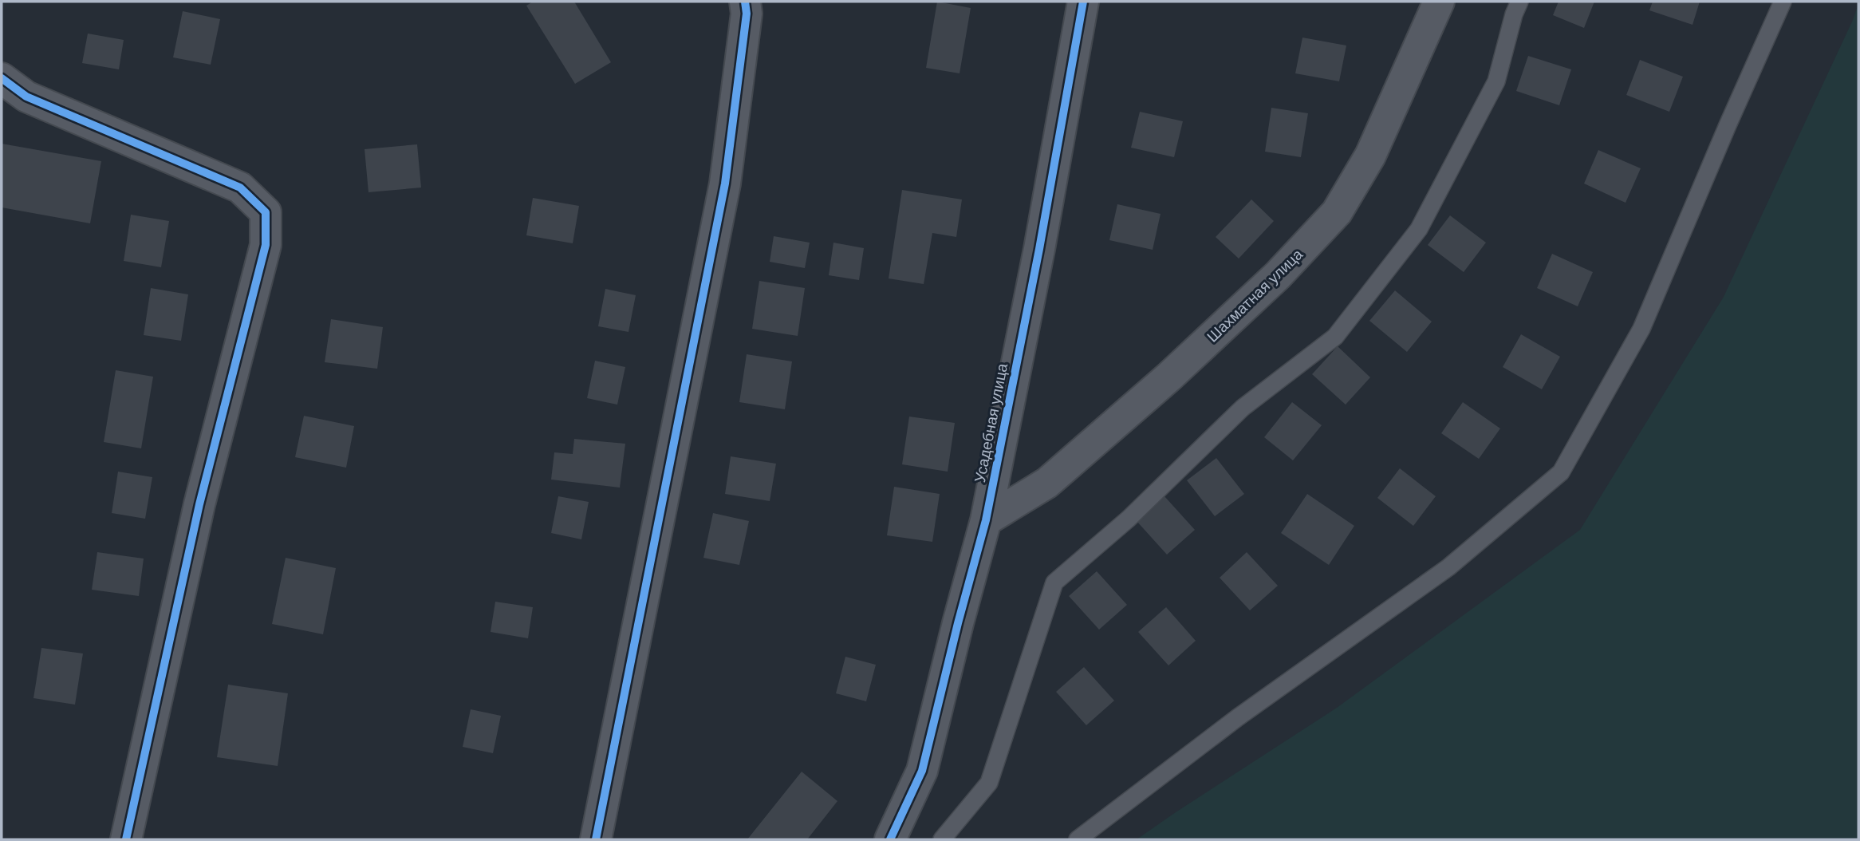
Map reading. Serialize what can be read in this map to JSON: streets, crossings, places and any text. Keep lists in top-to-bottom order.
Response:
{
  "streets": {
    "street": ["Шахматная улица", "Усадебная улица"]
  },
  "crossings": [
    ["Шахматная улица", "Усадебная улица"]
  ]
}
